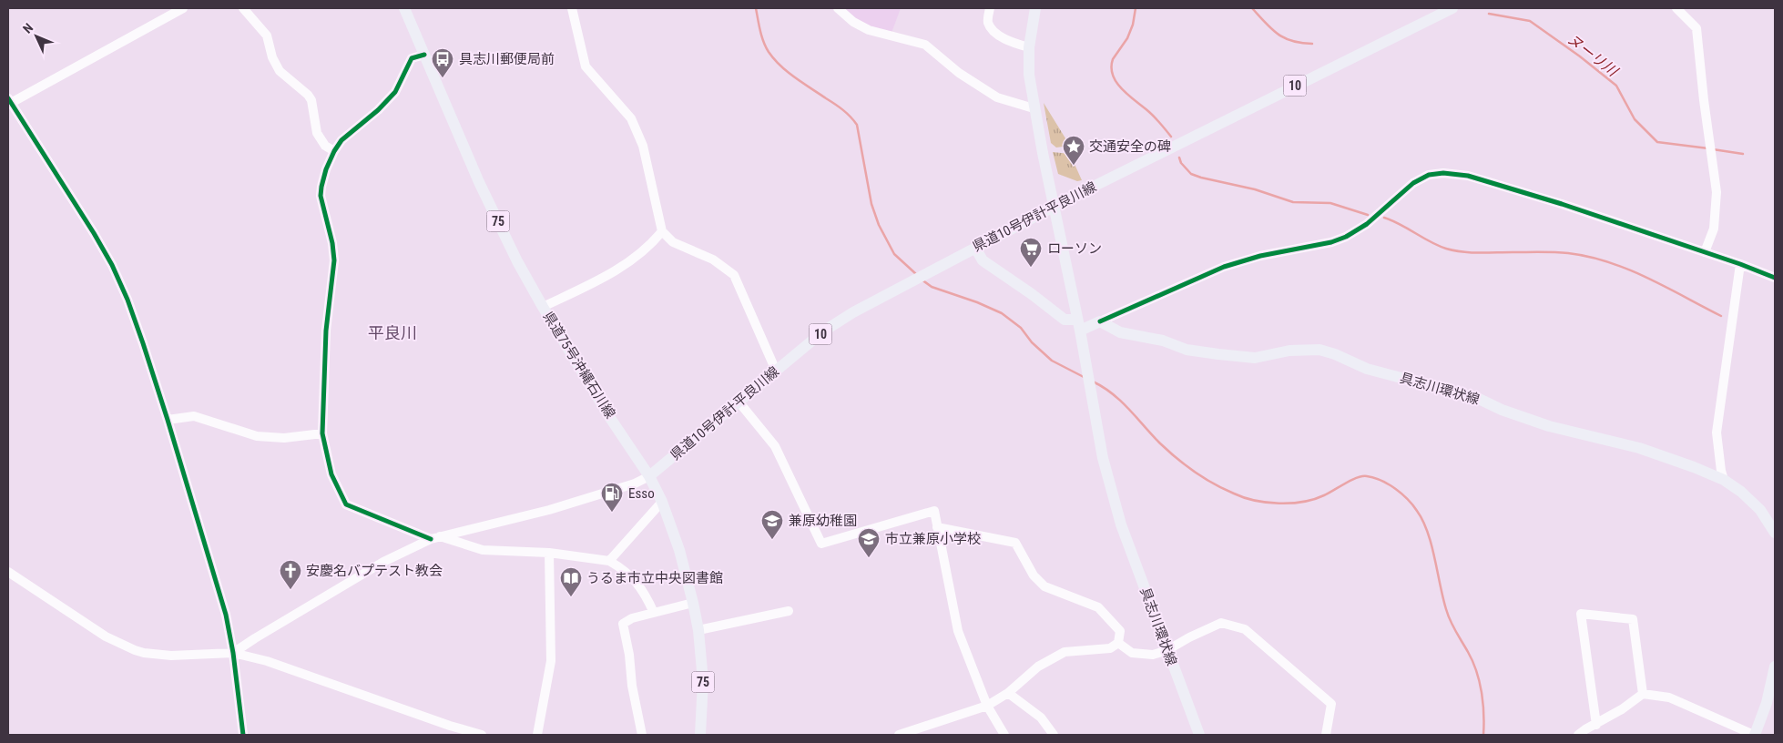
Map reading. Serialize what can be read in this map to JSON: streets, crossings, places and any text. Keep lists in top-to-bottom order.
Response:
{
  "streets": {
    "main road": [
      "10",
      "県道10号伊計平良川線",
      "75",
      "県道75号沖縄石川線",
      "具志川環状線"
    ]
  },
  "crossings": [
    ["県道10号伊計平良川線", "県道75号沖縄石川線"],
    ["県道10号伊計平良川線", "具志川環状線"]
  ],
  "districts": ["平良川"],
  "water": ["ヌーリ川"],
  "places": {
    "bus stop": ["具志川郵便局前"],
    "place": ["交通安全の碑"],
    "supermarket": ["ローソン"],
    "fuel station": ["Esso"],
    "school or university": ["兼原幼稚園", "市立兼原小学校"],
    "church": ["安慶名バプテスト教会"],
    "library": ["うるま市立中央図書館"]
  },
  "north": "top left"
}
